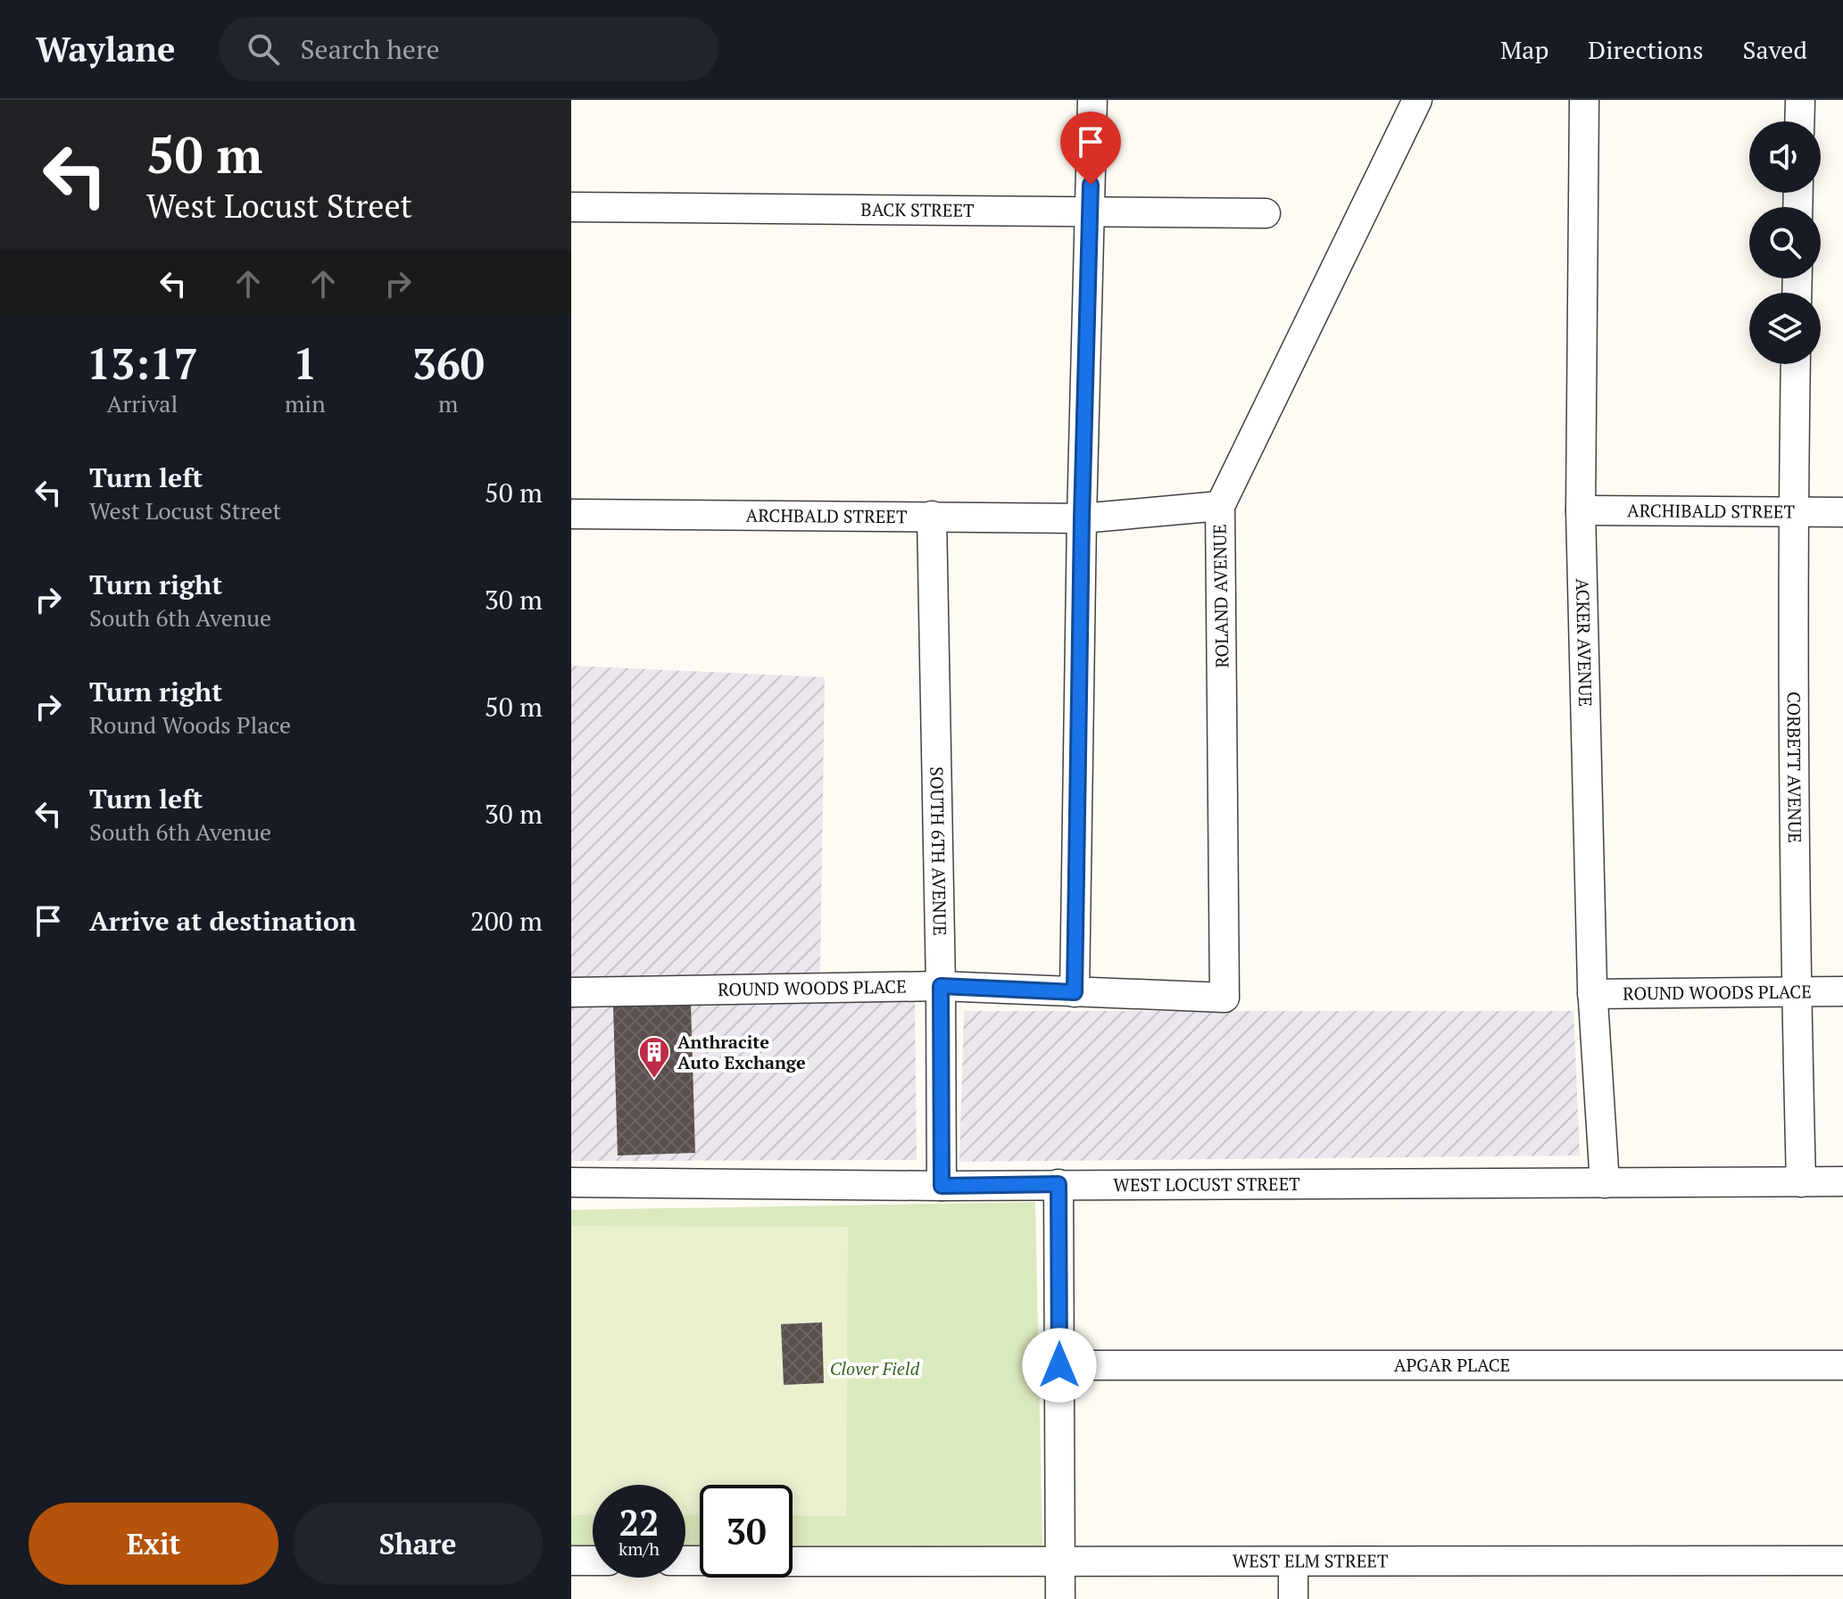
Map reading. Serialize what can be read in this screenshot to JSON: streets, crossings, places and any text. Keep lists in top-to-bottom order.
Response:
{
  "streets": {
    "street": [
      "BACK STREET",
      "ARCHIBALD STREET",
      "ARCHBALD STREET",
      "ROLAND AVENUE",
      "ACKER AVENUE",
      "CORBETT AVENUE",
      "SOUTH 6TH AVENUE",
      "ROUND WOODS PLACE",
      "WEST LOCUST STREET",
      "APGAR PLACE",
      "WEST ELM STREET"
    ]
  },
  "crossings": [
    ["ARCHIBALD STREET", "ACKER AVENUE"],
    ["ARCHIBALD STREET", "CORBETT AVENUE"],
    ["ARCHBALD STREET", "SOUTH 6TH AVENUE"],
    ["ROLAND AVENUE", "ROUND WOODS PLACE"],
    ["ACKER AVENUE", "ROUND WOODS PLACE"],
    ["ACKER AVENUE", "WEST LOCUST STREET"],
    ["CORBETT AVENUE", "ROUND WOODS PLACE"],
    ["CORBETT AVENUE", "WEST LOCUST STREET"],
    ["SOUTH 6TH AVENUE", "ROUND WOODS PLACE"],
    ["SOUTH 6TH AVENUE", "WEST LOCUST STREET"]
  ],
  "parks": ["Clover Field"],
  "places": {
    "building": ["Anthracite Auto Exchange"]
  },
  "page": {
    "header": "Waylane",
    "search": "Search here",
    "nav": ["Map", "Directions", "Saved"],
    "turn": ["50 m", "West Locust Street"],
    "eta": [
      "13:17",
      "Arrival",
      "1",
      "min",
      "360",
      "m"
    ],
    "list": [
      {
        "name": "Turn left",
        "note": "West Locust Street",
        "value": "50 m"
      },
      {
        "name": "Turn right",
        "note": "South 6th Avenue",
        "value": "30 m"
      },
      {
        "name": "Turn right",
        "note": "Round Woods Place",
        "value": "50 m"
      },
      {
        "name": "Turn left",
        "note": "South 6th Avenue",
        "value": "30 m"
      },
      {
        "name": "Arrive at destination",
        "value": "200 m"
      }
    ],
    "speed": "22 km/h",
    "limit": "30",
    "buttons": ["Exit", "Share"]
  }
}
